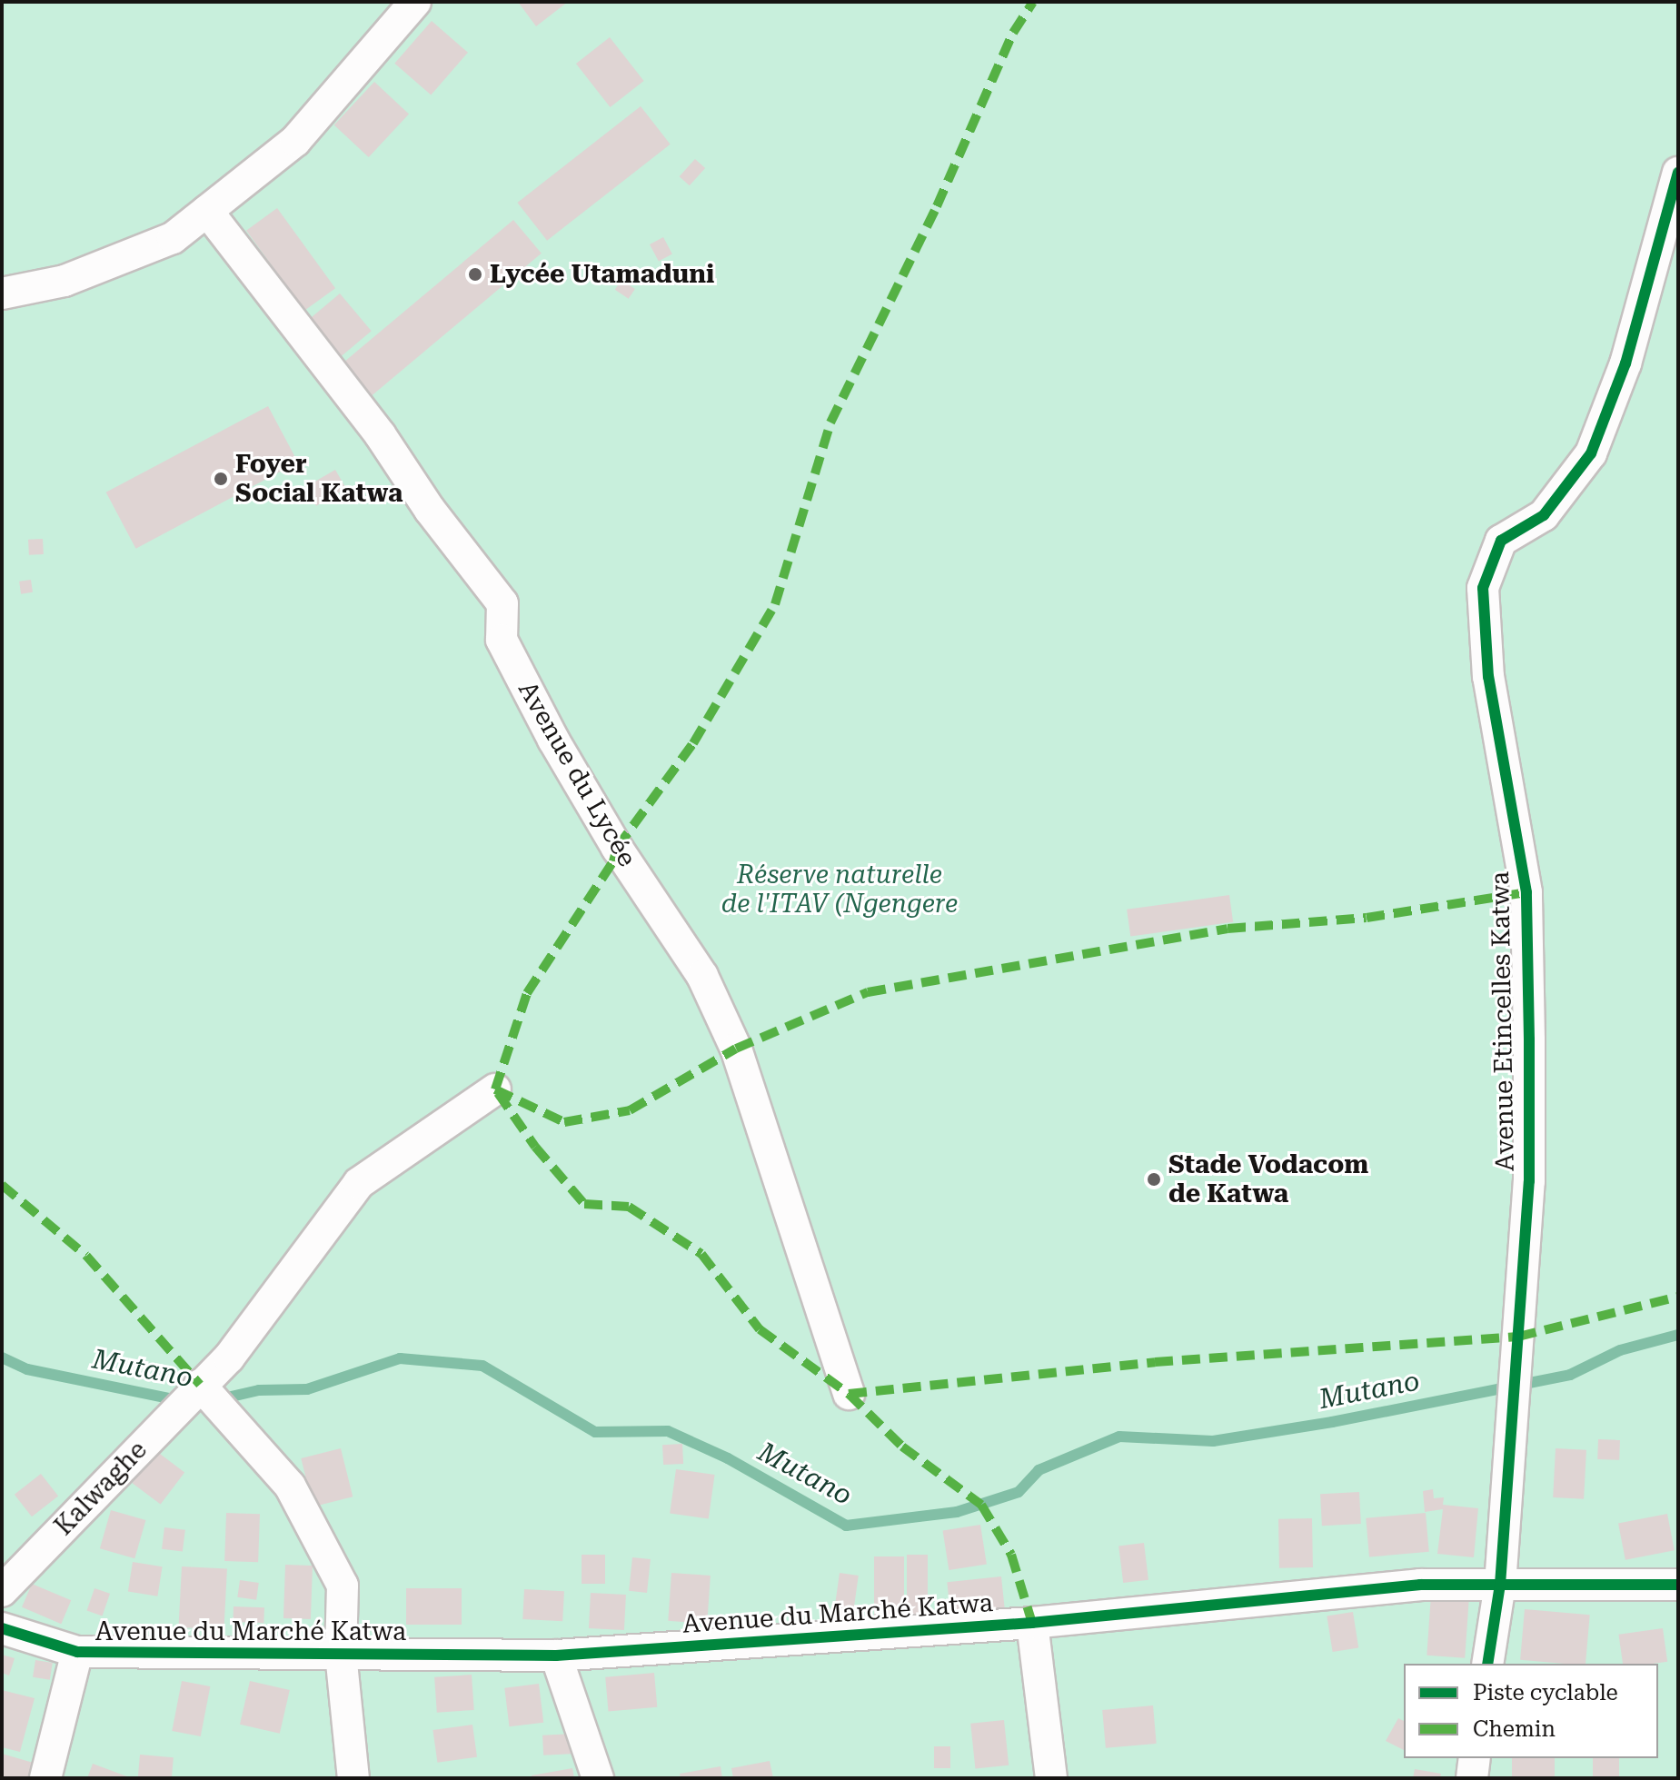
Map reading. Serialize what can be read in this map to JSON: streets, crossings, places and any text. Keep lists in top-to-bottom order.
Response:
{
  "streets": {
    "street": [
      "Avenue du Lycée",
      "Avenue Etincelles Katwa",
      "Kalwaghe",
      "Avenue du Marché Katwa"
    ]
  },
  "crossings": [
    ["Avenue Etincelles Katwa", "Avenue du Marché Katwa"]
  ],
  "water": ["Mutano"],
  "parks": ["Réserve naturelle de l'ITAV (Ngengere"],
  "places": ["Lycée Utamaduni", "Foyer Social Katwa", "Stade Vodacom de Katwa"],
  "legend": ["Piste cyclable", "Chemin"]
}
